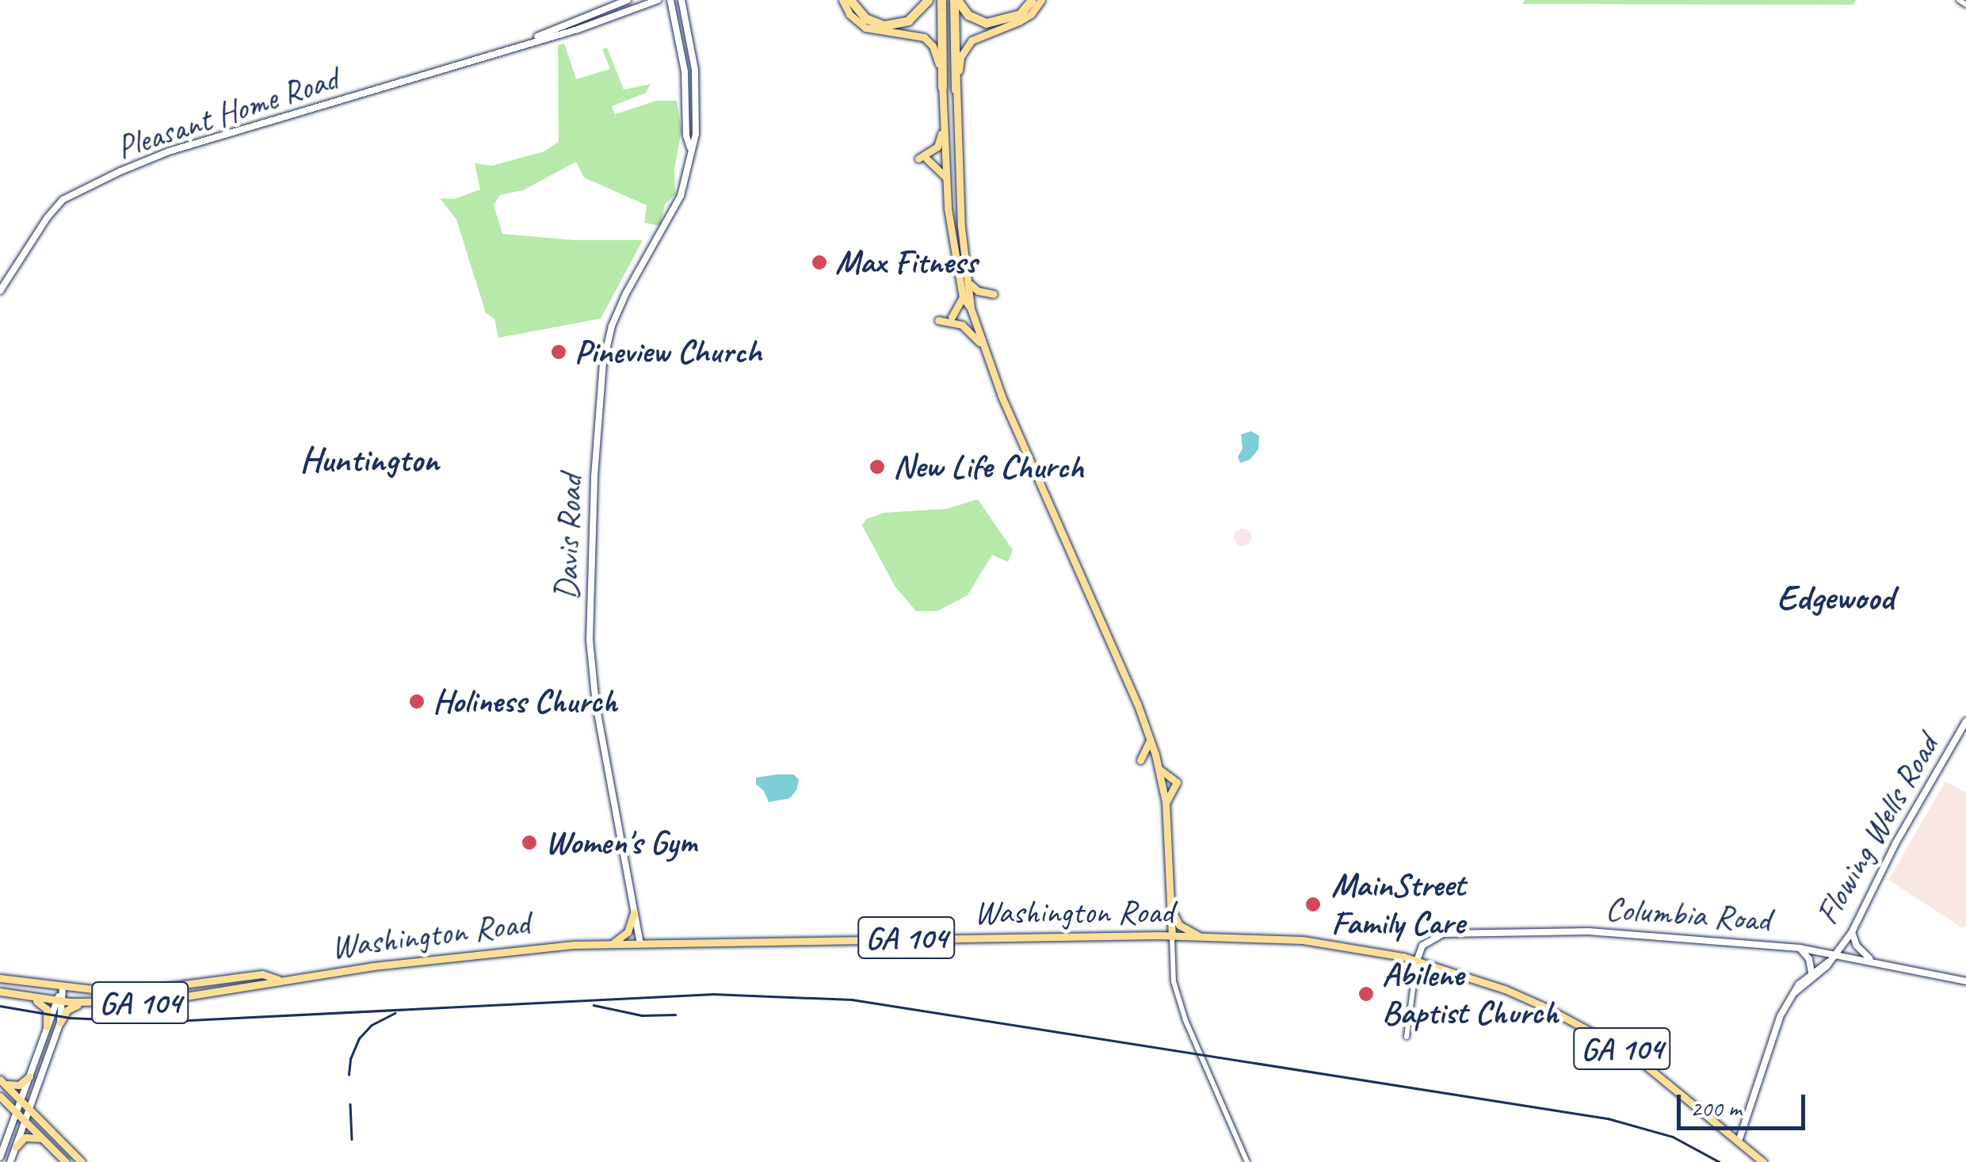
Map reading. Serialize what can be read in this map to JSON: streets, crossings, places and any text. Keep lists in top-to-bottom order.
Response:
{
  "streets": {
    "main road": [
      "Pleasant Home Road",
      "Davis Road",
      "Flowing Wells Road",
      "Washington Road",
      "Columbia Road",
      "GA 104"
    ]
  },
  "crossings": [
    ["Davis Road", "Washington Road"],
    ["Flowing Wells Road", "Washington Road"],
    ["Flowing Wells Road", "Columbia Road"],
    ["Washington Road", "Columbia Road"]
  ],
  "districts": ["Huntington", "Edgewood"],
  "places": [
    "Max Fitness",
    "Pineview Church",
    "New Life Church",
    "Holiness Church",
    "Women's Gym",
    "MainStreet Family Care",
    "Abilene Baptist Church"
  ],
  "scale_bar": "200 m"
}
